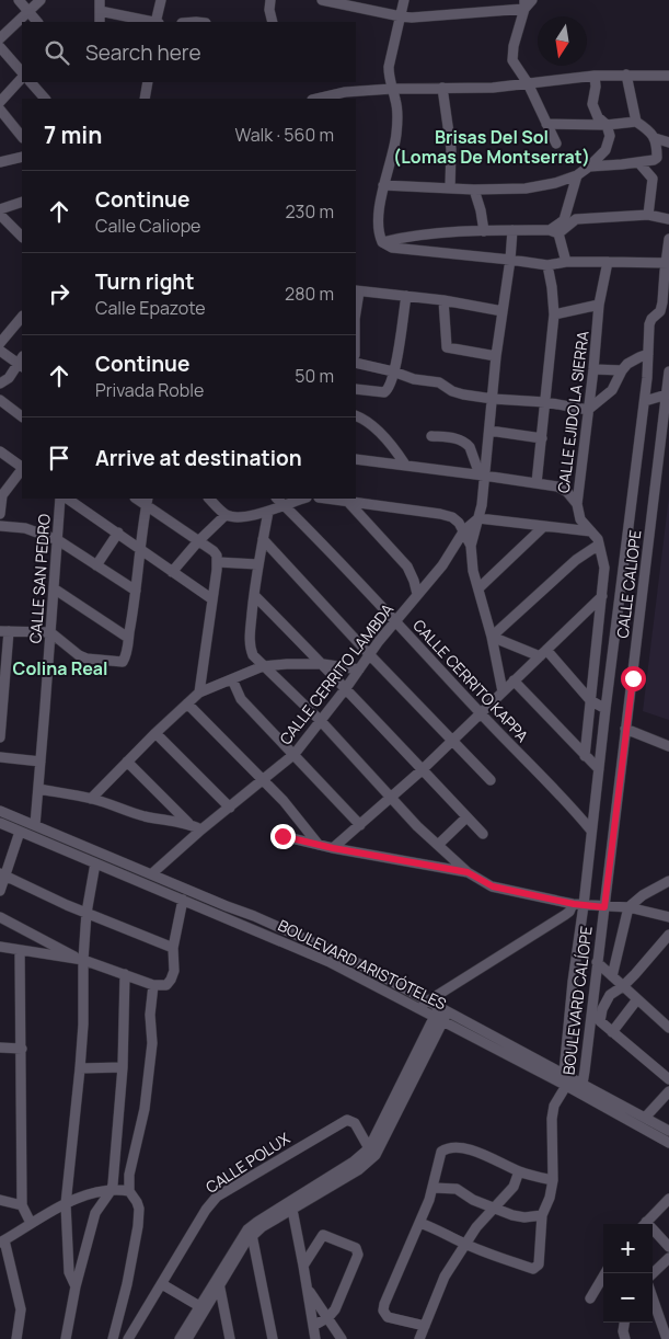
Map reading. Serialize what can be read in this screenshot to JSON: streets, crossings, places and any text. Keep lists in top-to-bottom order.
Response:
{
  "streets": {
    "street": [
      "CALLE EJIDO LA SIERRA",
      "CALLE SAN PEDRO",
      "CALLE CALIOPE",
      "CALLE CERRITO LAMBDA",
      "CALLE CERRITO KAPPA",
      "BOULEVARD ARISTÓTELES",
      "BOULEVARD CALÍOPE",
      "CALLE POLUX"
    ]
  },
  "crossings": [
    ["CALLE SAN PEDRO", "BOULEVARD ARISTÓTELES"],
    ["CALLE CALIOPE", "CALLE CERRITO KAPPA"],
    ["CALLE CALIOPE", "BOULEVARD CALÍOPE"],
    ["CALLE CERRITO LAMBDA", "CALLE CERRITO KAPPA"],
    ["CALLE CERRITO LAMBDA", "BOULEVARD ARISTÓTELES"],
    ["BOULEVARD ARISTÓTELES", "BOULEVARD CALÍOPE"]
  ],
  "districts": ["Brisas Del Sol (Lomas De Montserrat)", "Colina Real"],
  "north": "bottom",
  "page": {
    "search": "Search here",
    "heading": ["7 min", "Walk · 560 m"],
    "list": [
      ["Continue", "Calle Caliope", "230 m"],
      ["Turn right", "Calle Epazote", "280 m"],
      ["Continue", "Privada Roble", "50 m"],
      "Arrive at destination"
    ],
    "map_buttons": ["+", "−"]
  }
}
